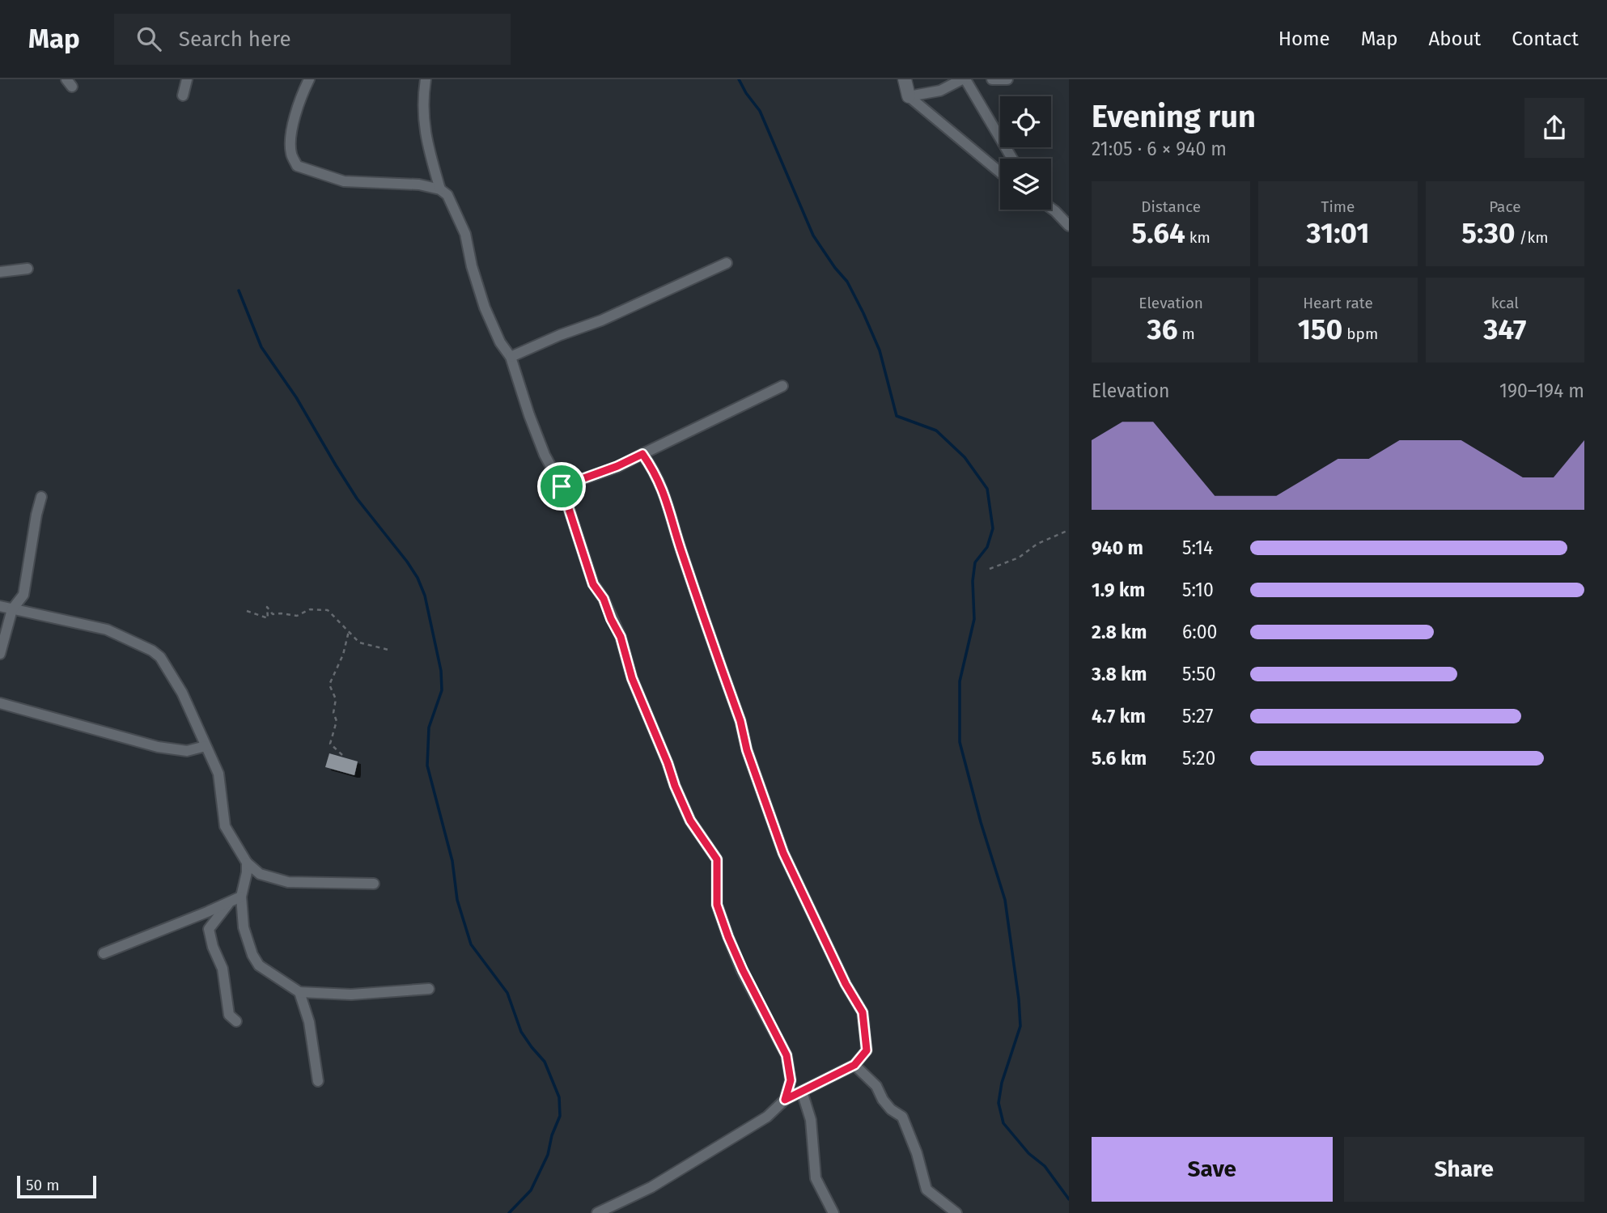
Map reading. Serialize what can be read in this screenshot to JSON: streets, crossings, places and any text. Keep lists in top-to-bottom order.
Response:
{
  "scale_bar": "50 m",
  "page": {
    "header": "Map",
    "search": "Search here",
    "nav": [
      "Home",
      "Map",
      "About",
      "Contact"
    ],
    "heading": ["Evening run", "21:05 · 6 × 940 m"],
    "stats": [
      ["Distance", "5.64 km"],
      ["Time", "31:01"],
      ["Pace", "5:30 /km"],
      ["Elevation", "36 m"],
      ["Heart rate", "150 bpm"],
      ["kcal", "347"]
    ],
    "chart": ["Elevation", "190–194 m"],
    "list": [
      {
        "name": "940 m",
        "note": "5:14"
      },
      {
        "name": "1.9 km",
        "note": "5:10"
      },
      {
        "name": "2.8 km",
        "note": "6:00"
      },
      {
        "name": "3.8 km",
        "note": "5:50"
      },
      {
        "name": "4.7 km",
        "note": "5:27"
      },
      {
        "name": "5.6 km",
        "note": "5:20"
      }
    ],
    "buttons": ["Save", "Share"],
    "scale": "50 m"
  }
}
